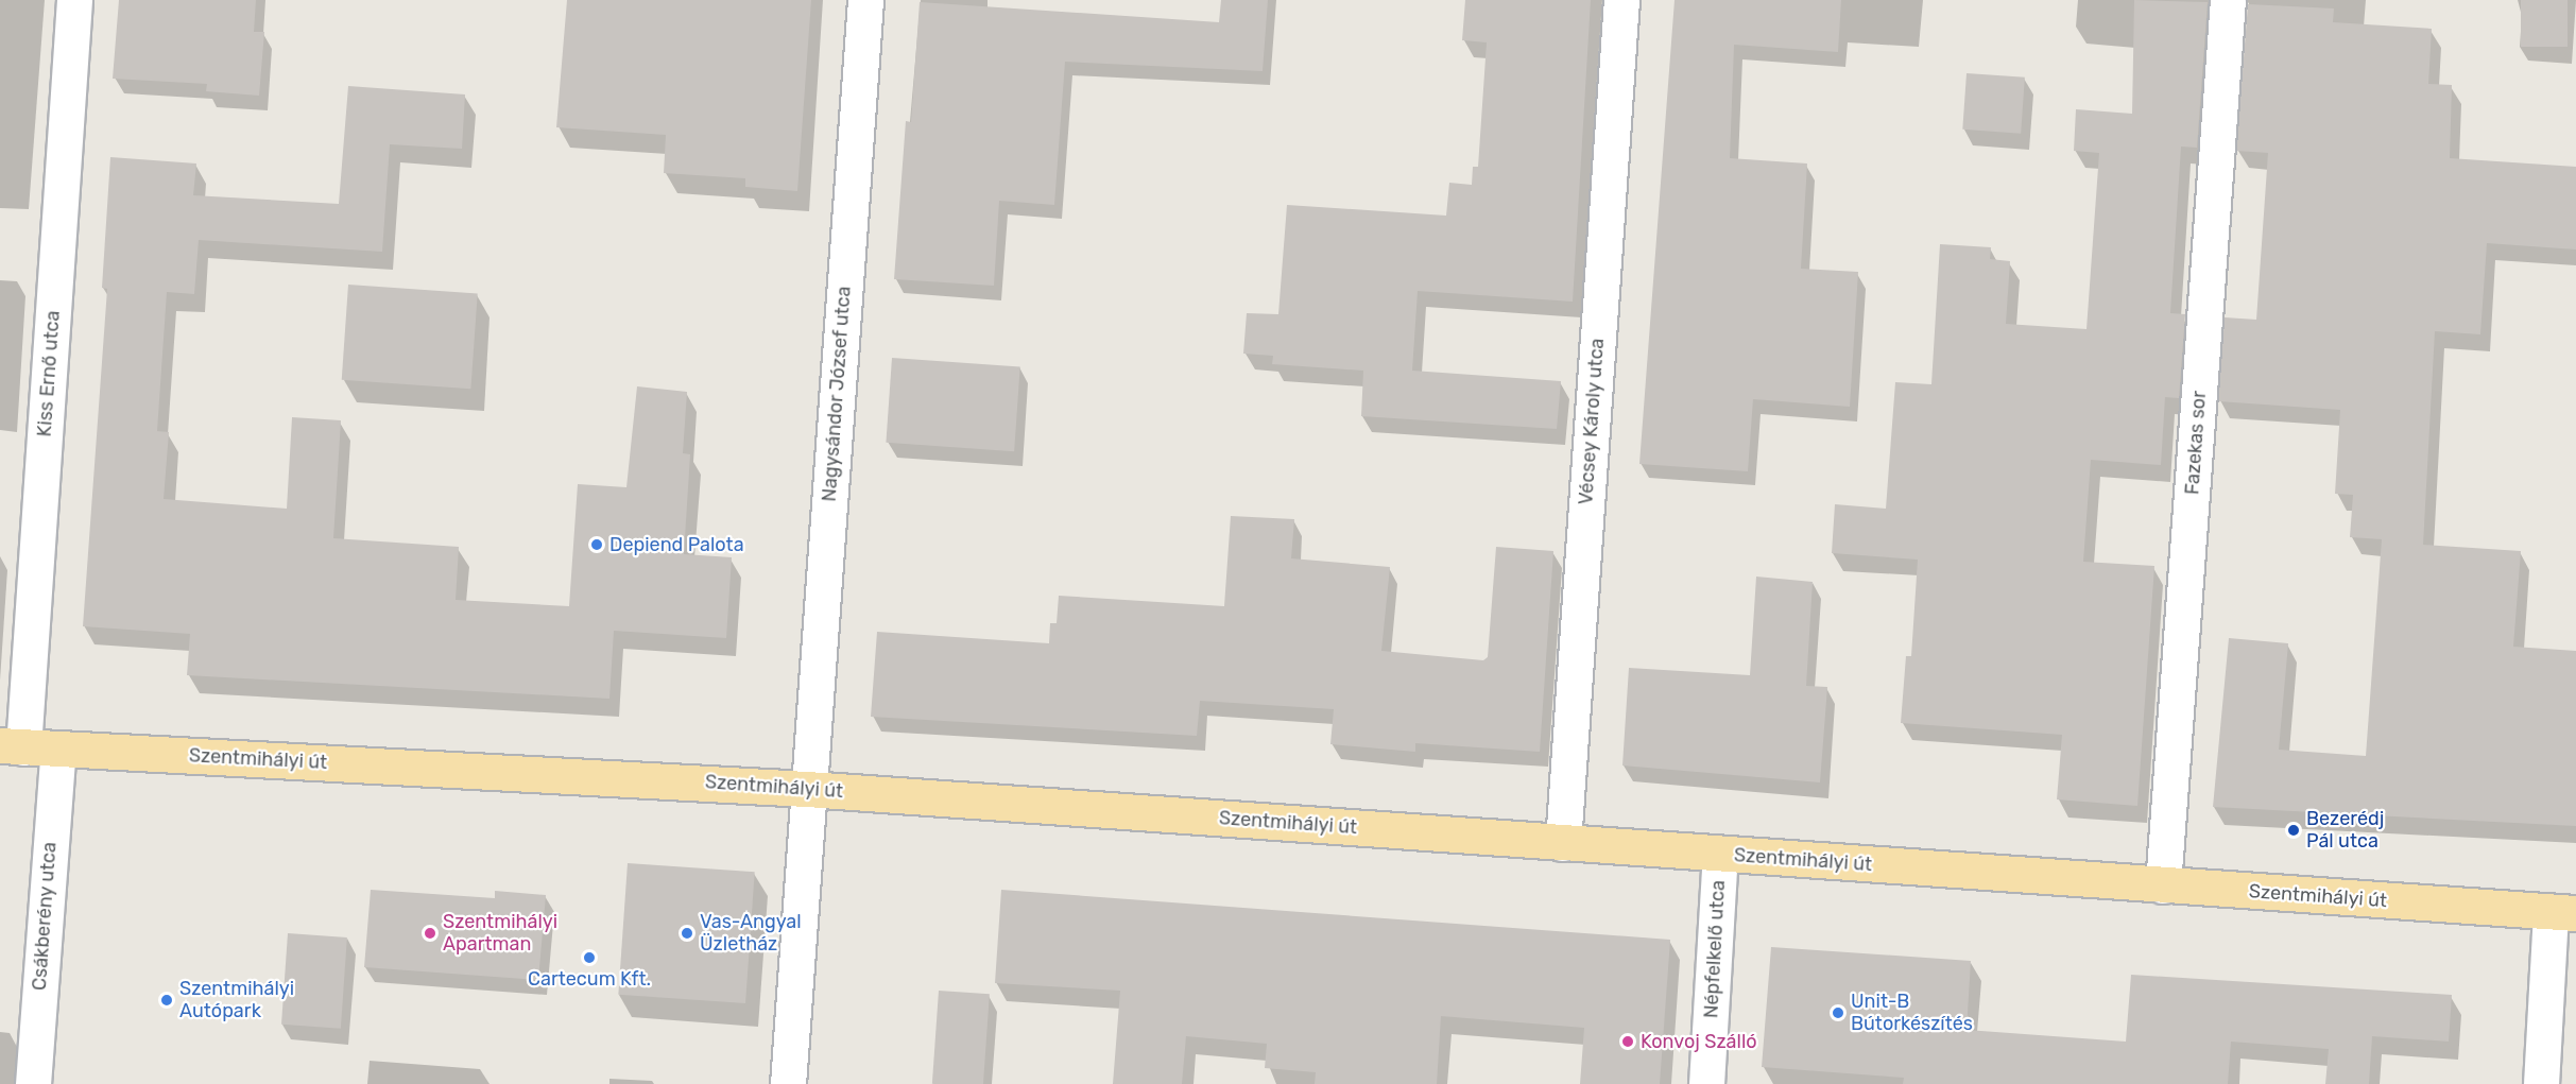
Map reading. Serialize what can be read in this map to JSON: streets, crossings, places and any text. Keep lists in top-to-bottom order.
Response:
{
  "streets": {
    "main road": ["Szentmihályi út"],
    "street": [
      "Kiss Ernő utca",
      "Nagysándor József utca",
      "Vécsey Károly utca",
      "Fazekas sor",
      "Csákberény utca",
      "Népfelkelő utca"
    ]
  },
  "crossings": [
    ["Kiss Ernő utca", "Szentmihályi út"],
    ["Nagysándor József utca", "Szentmihályi út"],
    ["Vécsey Károly utca", "Szentmihályi út"],
    ["Fazekas sor", "Szentmihályi út"],
    ["Szentmihályi út", "Csákberény utca"],
    ["Szentmihályi út", "Népfelkelő utca"]
  ],
  "places": [
    "Depiend Palota",
    "Bezerédj Pál utca",
    "Szentmihályi Apartman",
    "Vas-Angyal Üzletház",
    "Cartecum Kft.",
    "Szentmihályi Autópark",
    "Unit-B Bútorkészítés",
    "Konvoj Szálló"
  ]
}
